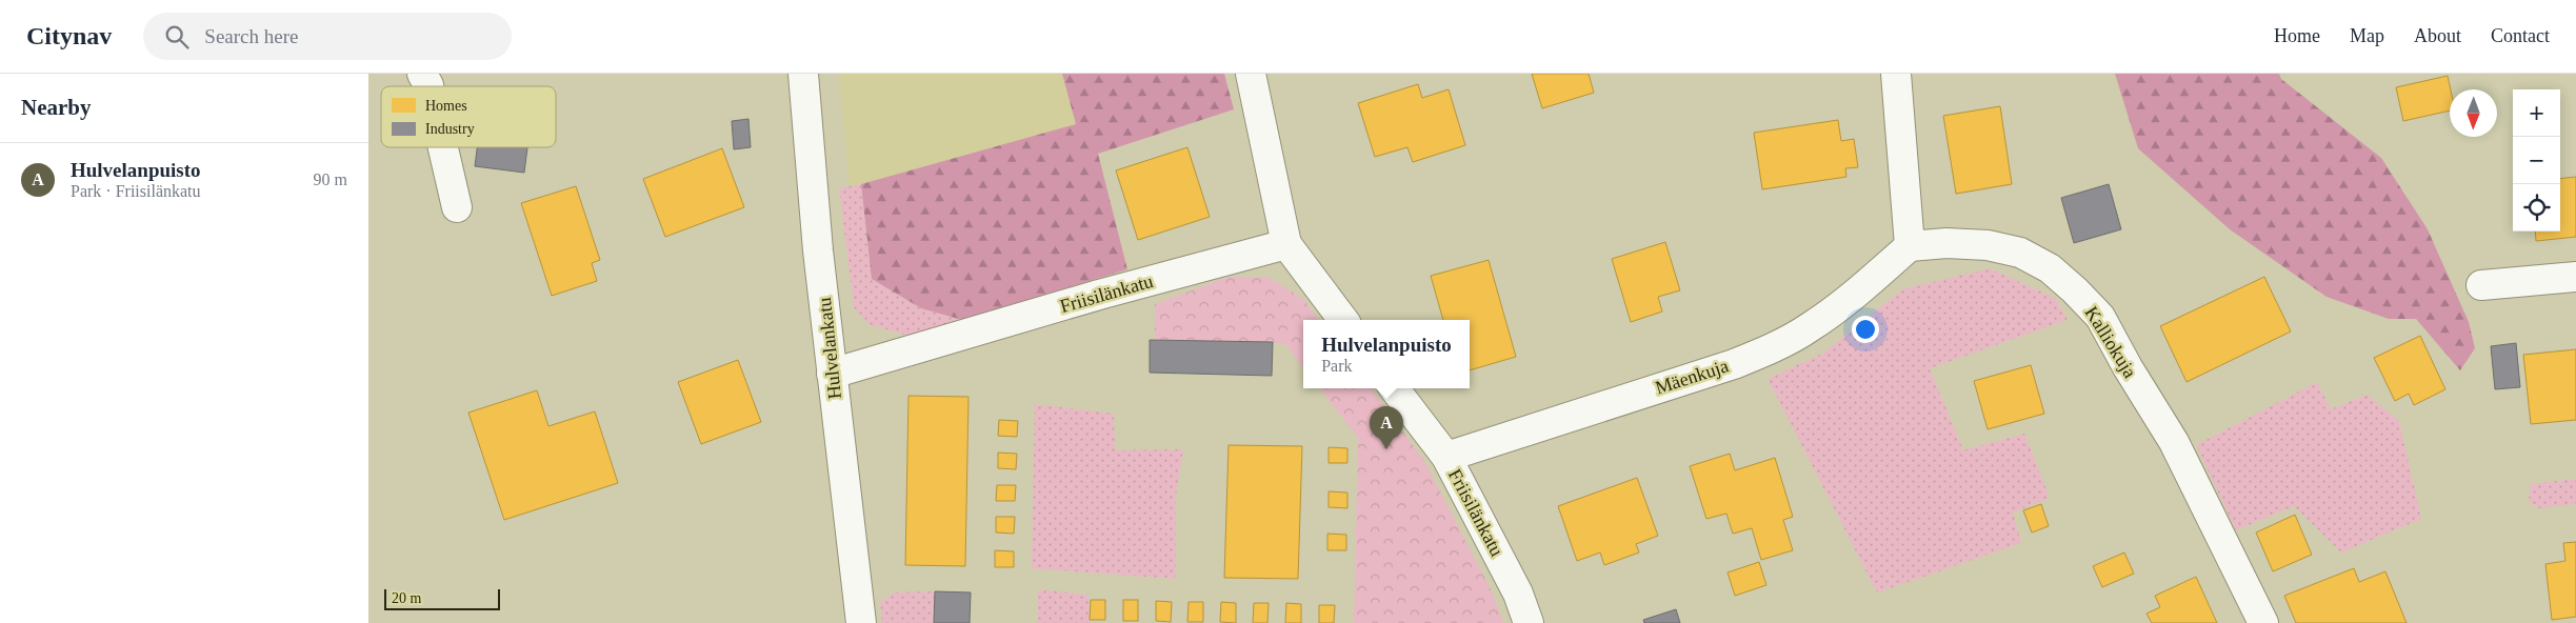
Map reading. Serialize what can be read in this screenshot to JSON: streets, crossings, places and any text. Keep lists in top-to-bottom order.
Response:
{
  "streets": {
    "street": [
      "Friisilänkatu",
      "Kalliokuja",
      "Hulvelankatu",
      "Mäenkuja"
    ]
  },
  "crossings": [
    ["Friisilänkatu", "Hulvelankatu"],
    ["Friisilänkatu", "Mäenkuja"],
    ["Kalliokuja", "Mäenkuja"]
  ],
  "legend": ["Homes", "Industry"],
  "scale_bar": "20 m",
  "north": "bottom",
  "page": {
    "header": "Citynav",
    "search": "Search here",
    "nav": [
      "Home",
      "Map",
      "About",
      "Contact"
    ],
    "heading": "Nearby",
    "map_buttons": ["+", "−"],
    "list": [
      {
        "mark": "A",
        "name": "Hulvelanpuisto",
        "note": "Park · Friisilänkatu",
        "value": "90 m"
      }
    ],
    "popup": ["Hulvelanpuisto", "Park"],
    "pins": "A",
    "scale": "20 m"
  }
}
